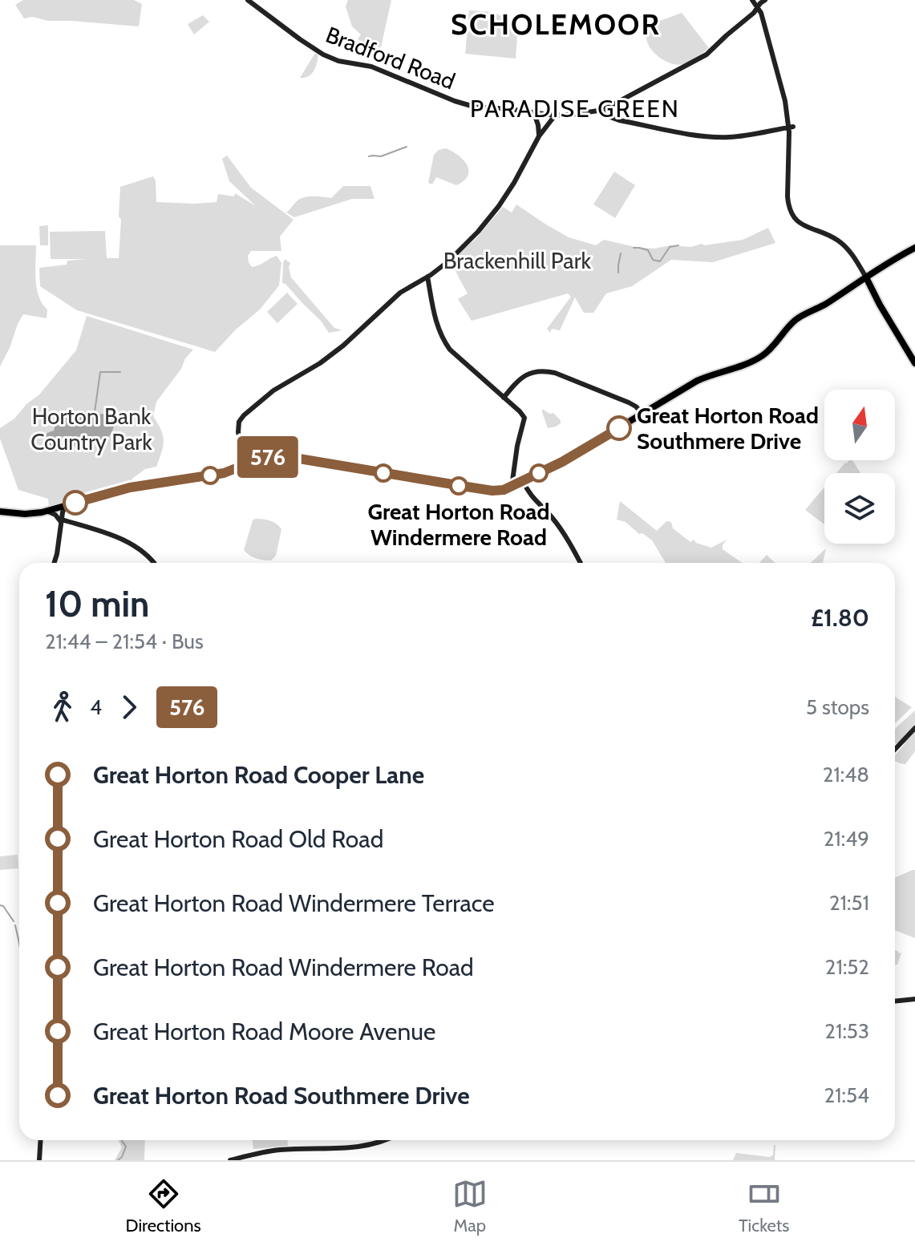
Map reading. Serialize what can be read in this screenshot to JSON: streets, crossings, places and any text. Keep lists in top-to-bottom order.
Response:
{
  "streets": {
    "street": ["Bradford Road"]
  },
  "districts": ["SCHOLEMOOR", "PARADISE GREEN"],
  "parks": ["Brackenhill Park", "Horton Bank Country Park"],
  "places": ["Great Horton Road Southmere Drive", "Great Horton Road Windermere Road"],
  "lines": ["bus line 576"],
  "north": "top",
  "page": {
    "on_map": "576",
    "heading": ["10 min", "21:44 – 21:54 · Bus", "£1.80"],
    "legs": ["4", "576", "5 stops"],
    "list": [
      {
        "name": "Great Horton Road Cooper Lane",
        "value": "21:48"
      },
      {
        "name": "Great Horton Road Old Road",
        "value": "21:49"
      },
      {
        "name": "Great Horton Road Windermere Terrace",
        "value": "21:51"
      },
      {
        "name": "Great Horton Road Windermere Road",
        "value": "21:52"
      },
      {
        "name": "Great Horton Road Moore Avenue",
        "value": "21:53"
      },
      {
        "name": "Great Horton Road Southmere Drive",
        "value": "21:54"
      }
    ],
    "tabs": ["Directions", "Map", "Tickets"]
  }
}
